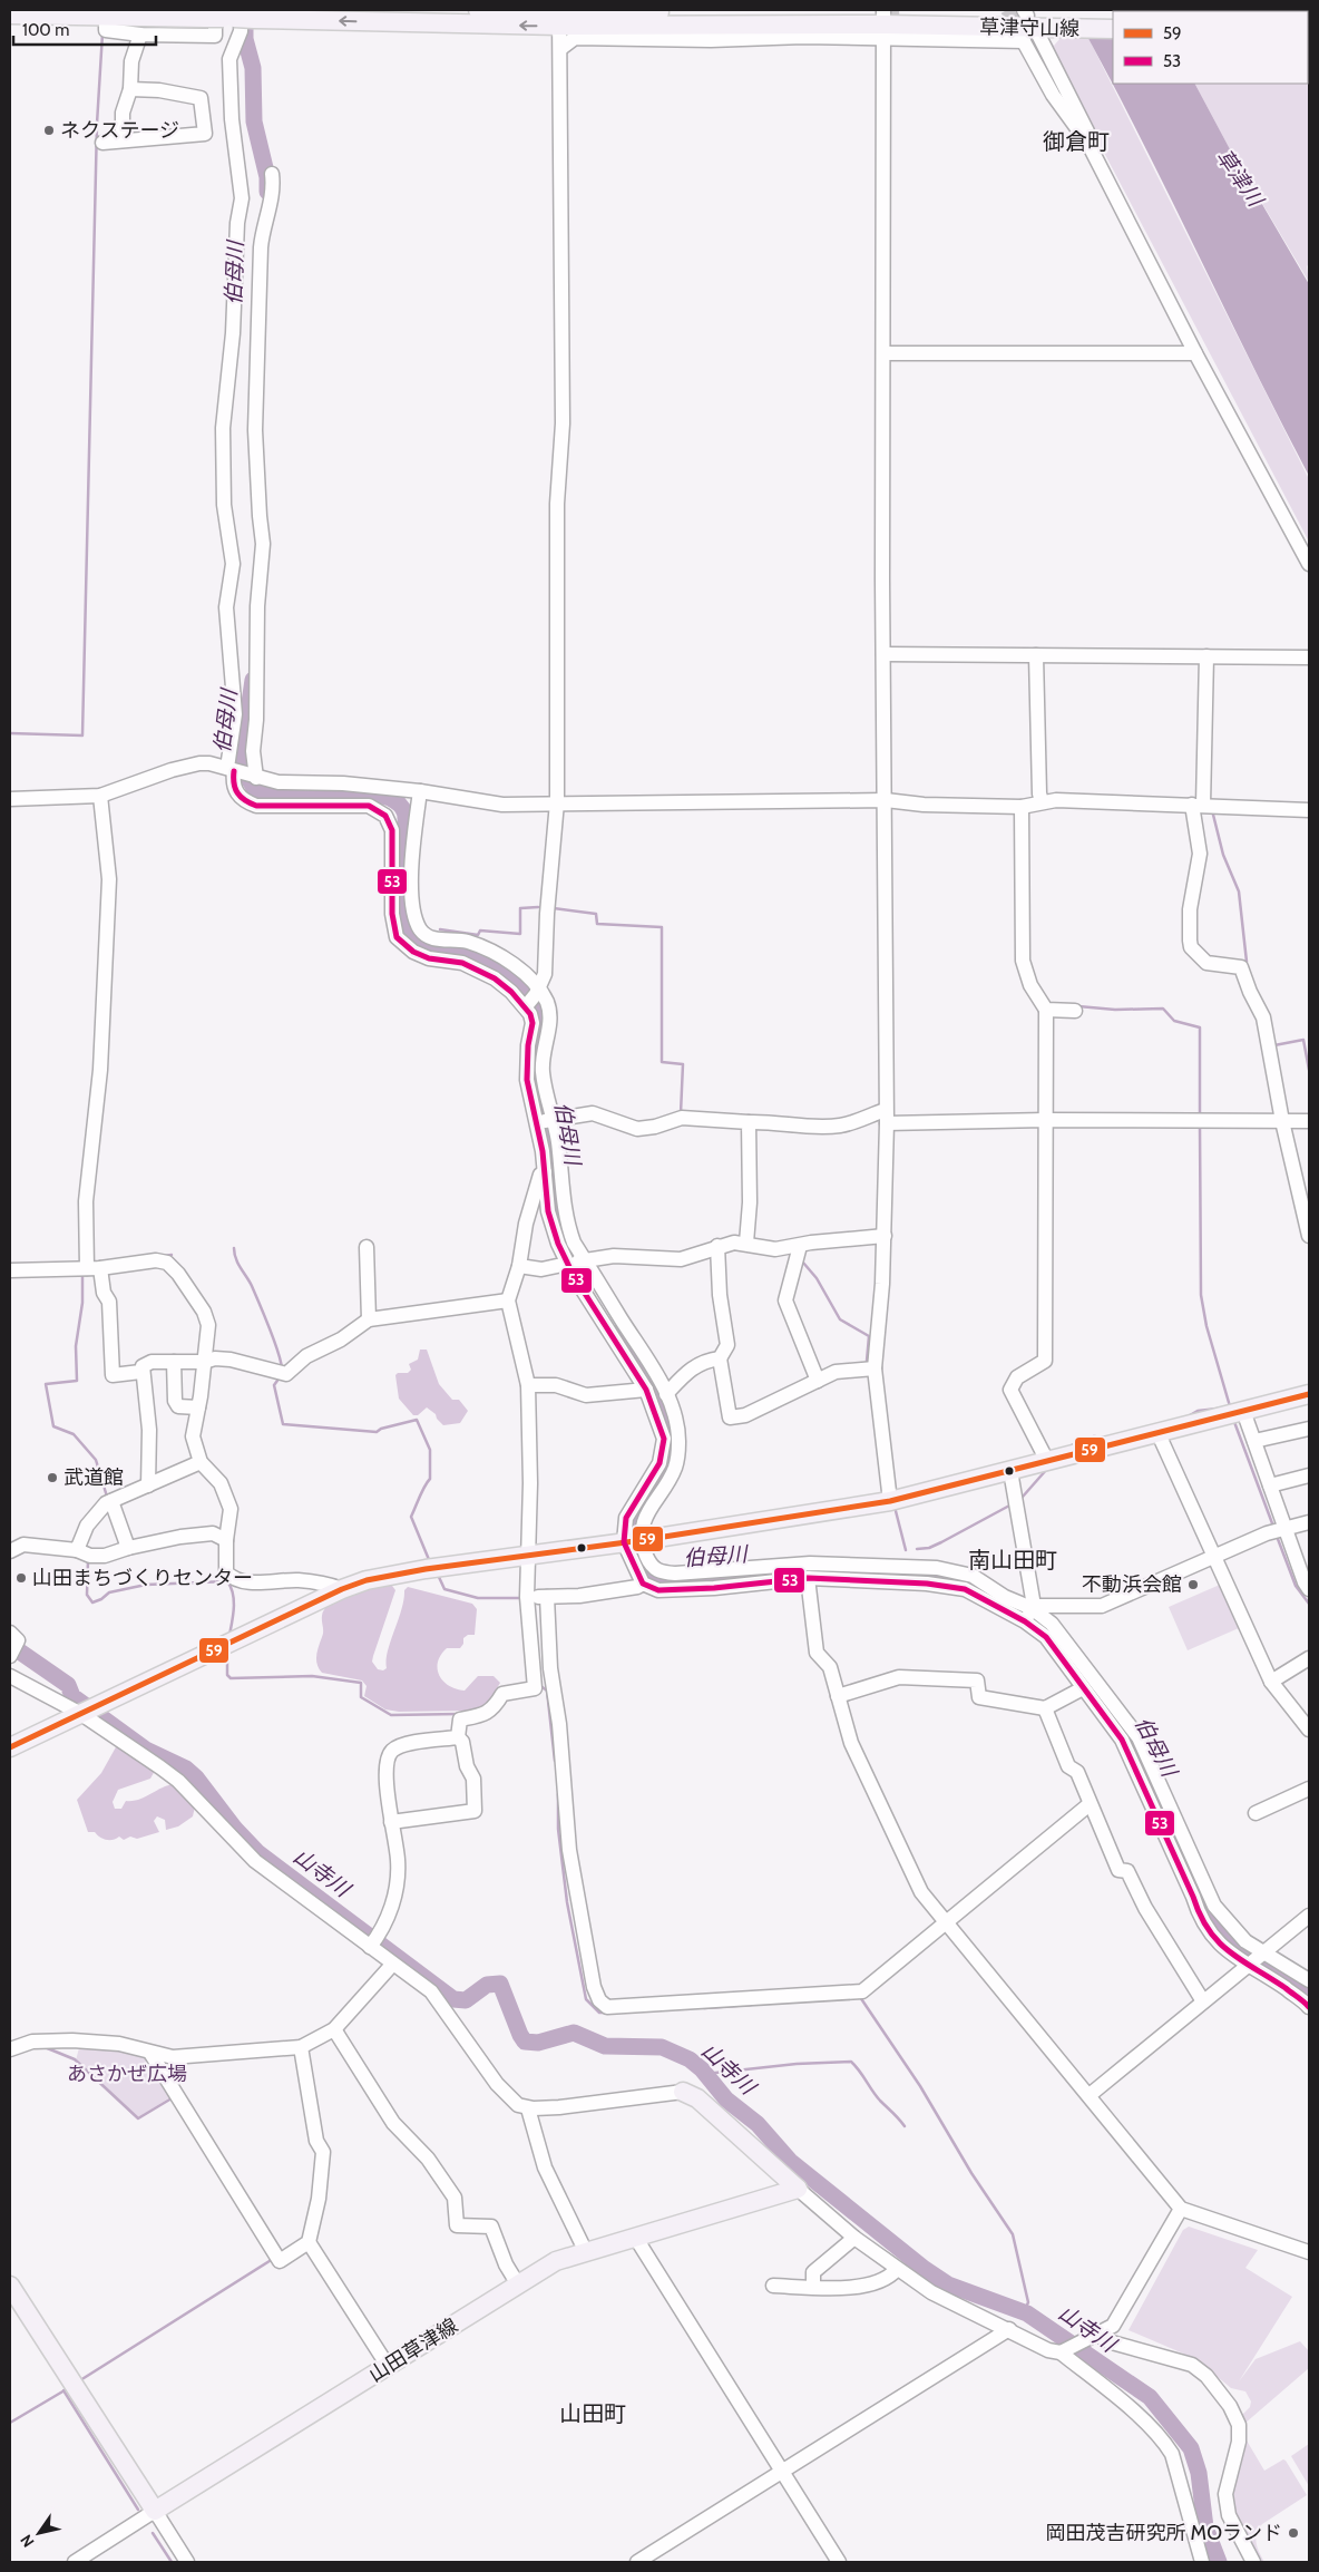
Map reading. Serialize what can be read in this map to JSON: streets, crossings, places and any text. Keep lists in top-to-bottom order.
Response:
{
  "streets": {
    "main road": ["草津守山線", "山田草津線"]
  },
  "districts": ["御倉町", "南山田町", "山田町"],
  "water": ["草津川", "伯母川", "山寺川"],
  "parks": ["あさかぜ広場"],
  "places": [
    "ネクステージ",
    "武道館",
    "山田まちづくりセンター",
    "不動浜会館",
    "岡田茂吉研究所 MOランド"
  ],
  "lines": ["transit line 53", "transit line 59"],
  "legend": ["59", "53"],
  "scale_bar": "100 m",
  "north": "bottom left"
}
